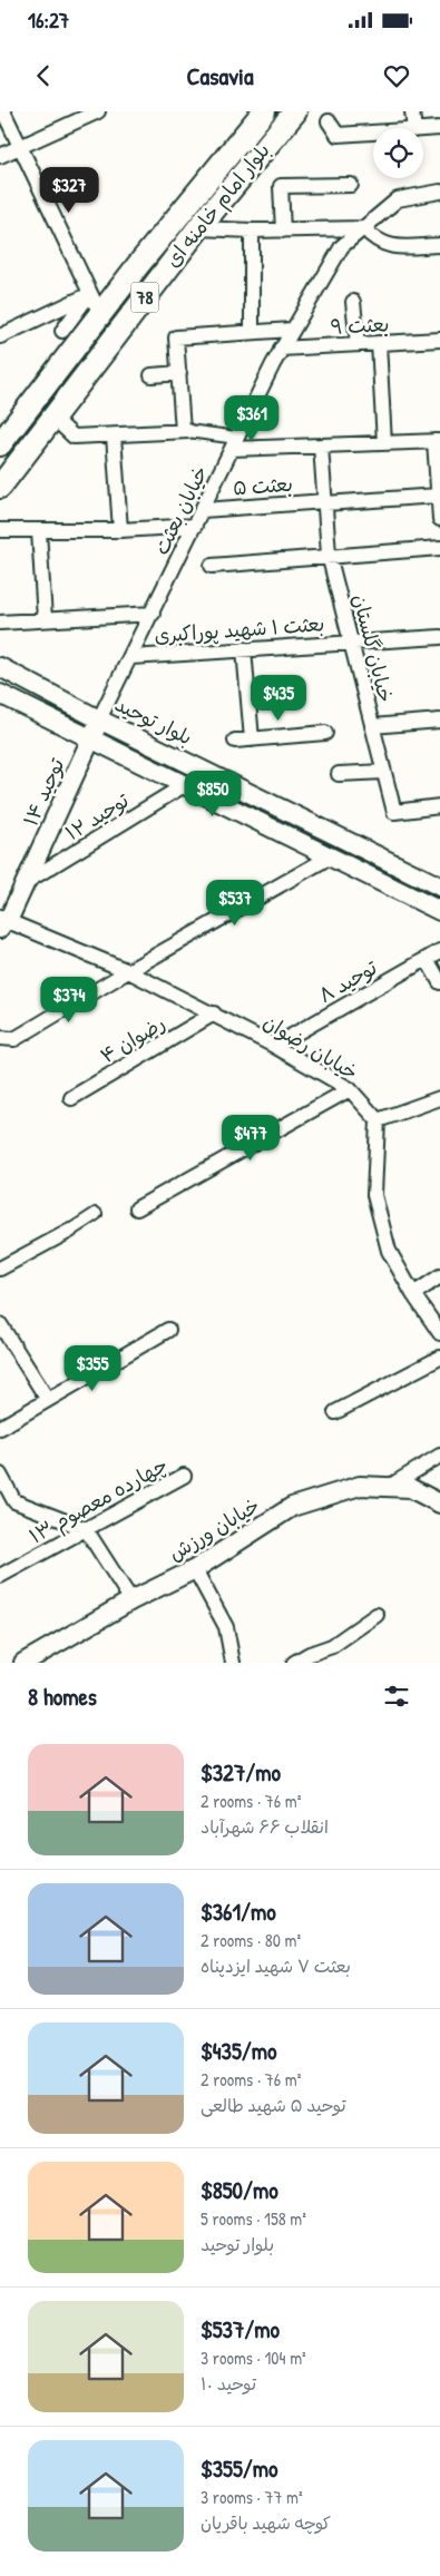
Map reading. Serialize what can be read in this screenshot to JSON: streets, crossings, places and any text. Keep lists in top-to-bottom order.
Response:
{
  "streets": {
    "main road": ["بلوار امام خامنه ای", "78"],
    "street": [
      "بعثت ۹",
      "بعثت ۵",
      "خیابان بعثت",
      "بعثت ۱ شهید پوراکبری",
      "خیابان گلستان",
      "بلوار توحید",
      "توحید ۱۴",
      "توحید ۱۲",
      "توحید ۸",
      "رضوان ۴",
      "خیابان رضوان",
      "چهارده معصوم ۱۳",
      "خیابان ورزش"
    ]
  },
  "crossings": [
    ["بعثت ۹", "خیابان بعثت"],
    ["بعثت ۵", "خیابان بعثت"],
    ["بعثت ۵", "خیابان گلستان"],
    ["خیابان بعثت", "بعثت ۱ شهید پوراکبری"],
    ["خیابان بعثت", "بلوار توحید"],
    ["خیابان بعثت", "توحید ۱۴"],
    ["بعثت ۱ شهید پوراکبری", "خیابان گلستان"],
    ["بلوار توحید", "توحید ۱۴"],
    ["توحید ۱۴", "توحید ۱۲"],
    ["توحید ۱۴", "خیابان رضوان"],
    ["توحید ۸", "خیابان رضوان"],
    ["رضوان ۴", "خیابان رضوان"]
  ],
  "page": {
    "status": "16:27",
    "header": "Casavia",
    "price": [
      "$327",
      "$361",
      "$435",
      "$850",
      "$537",
      "$374",
      "$477",
      "$355"
    ],
    "heading": "8 homes",
    "list": [
      {
        "name": "$327/mo",
        "note": "2 rooms · 76 m² · انقلاب ۶۶ شهرآباد"
      },
      {
        "name": "$361/mo",
        "note": "2 rooms · 80 m² · بعثت ۷ شهید ایزدپناه"
      },
      {
        "name": "$435/mo",
        "note": "2 rooms · 76 m² · توحید ۵ شهید طالعی"
      },
      {
        "name": "$850/mo",
        "note": "5 rooms · 158 m² · بلوار توحید"
      },
      {
        "name": "$537/mo",
        "note": "3 rooms · 104 m² · توحید ۱۰"
      },
      {
        "name": "$355/mo",
        "note": "3 rooms · 77 m² · کوچه شهید باقریان"
      }
    ]
  }
}
